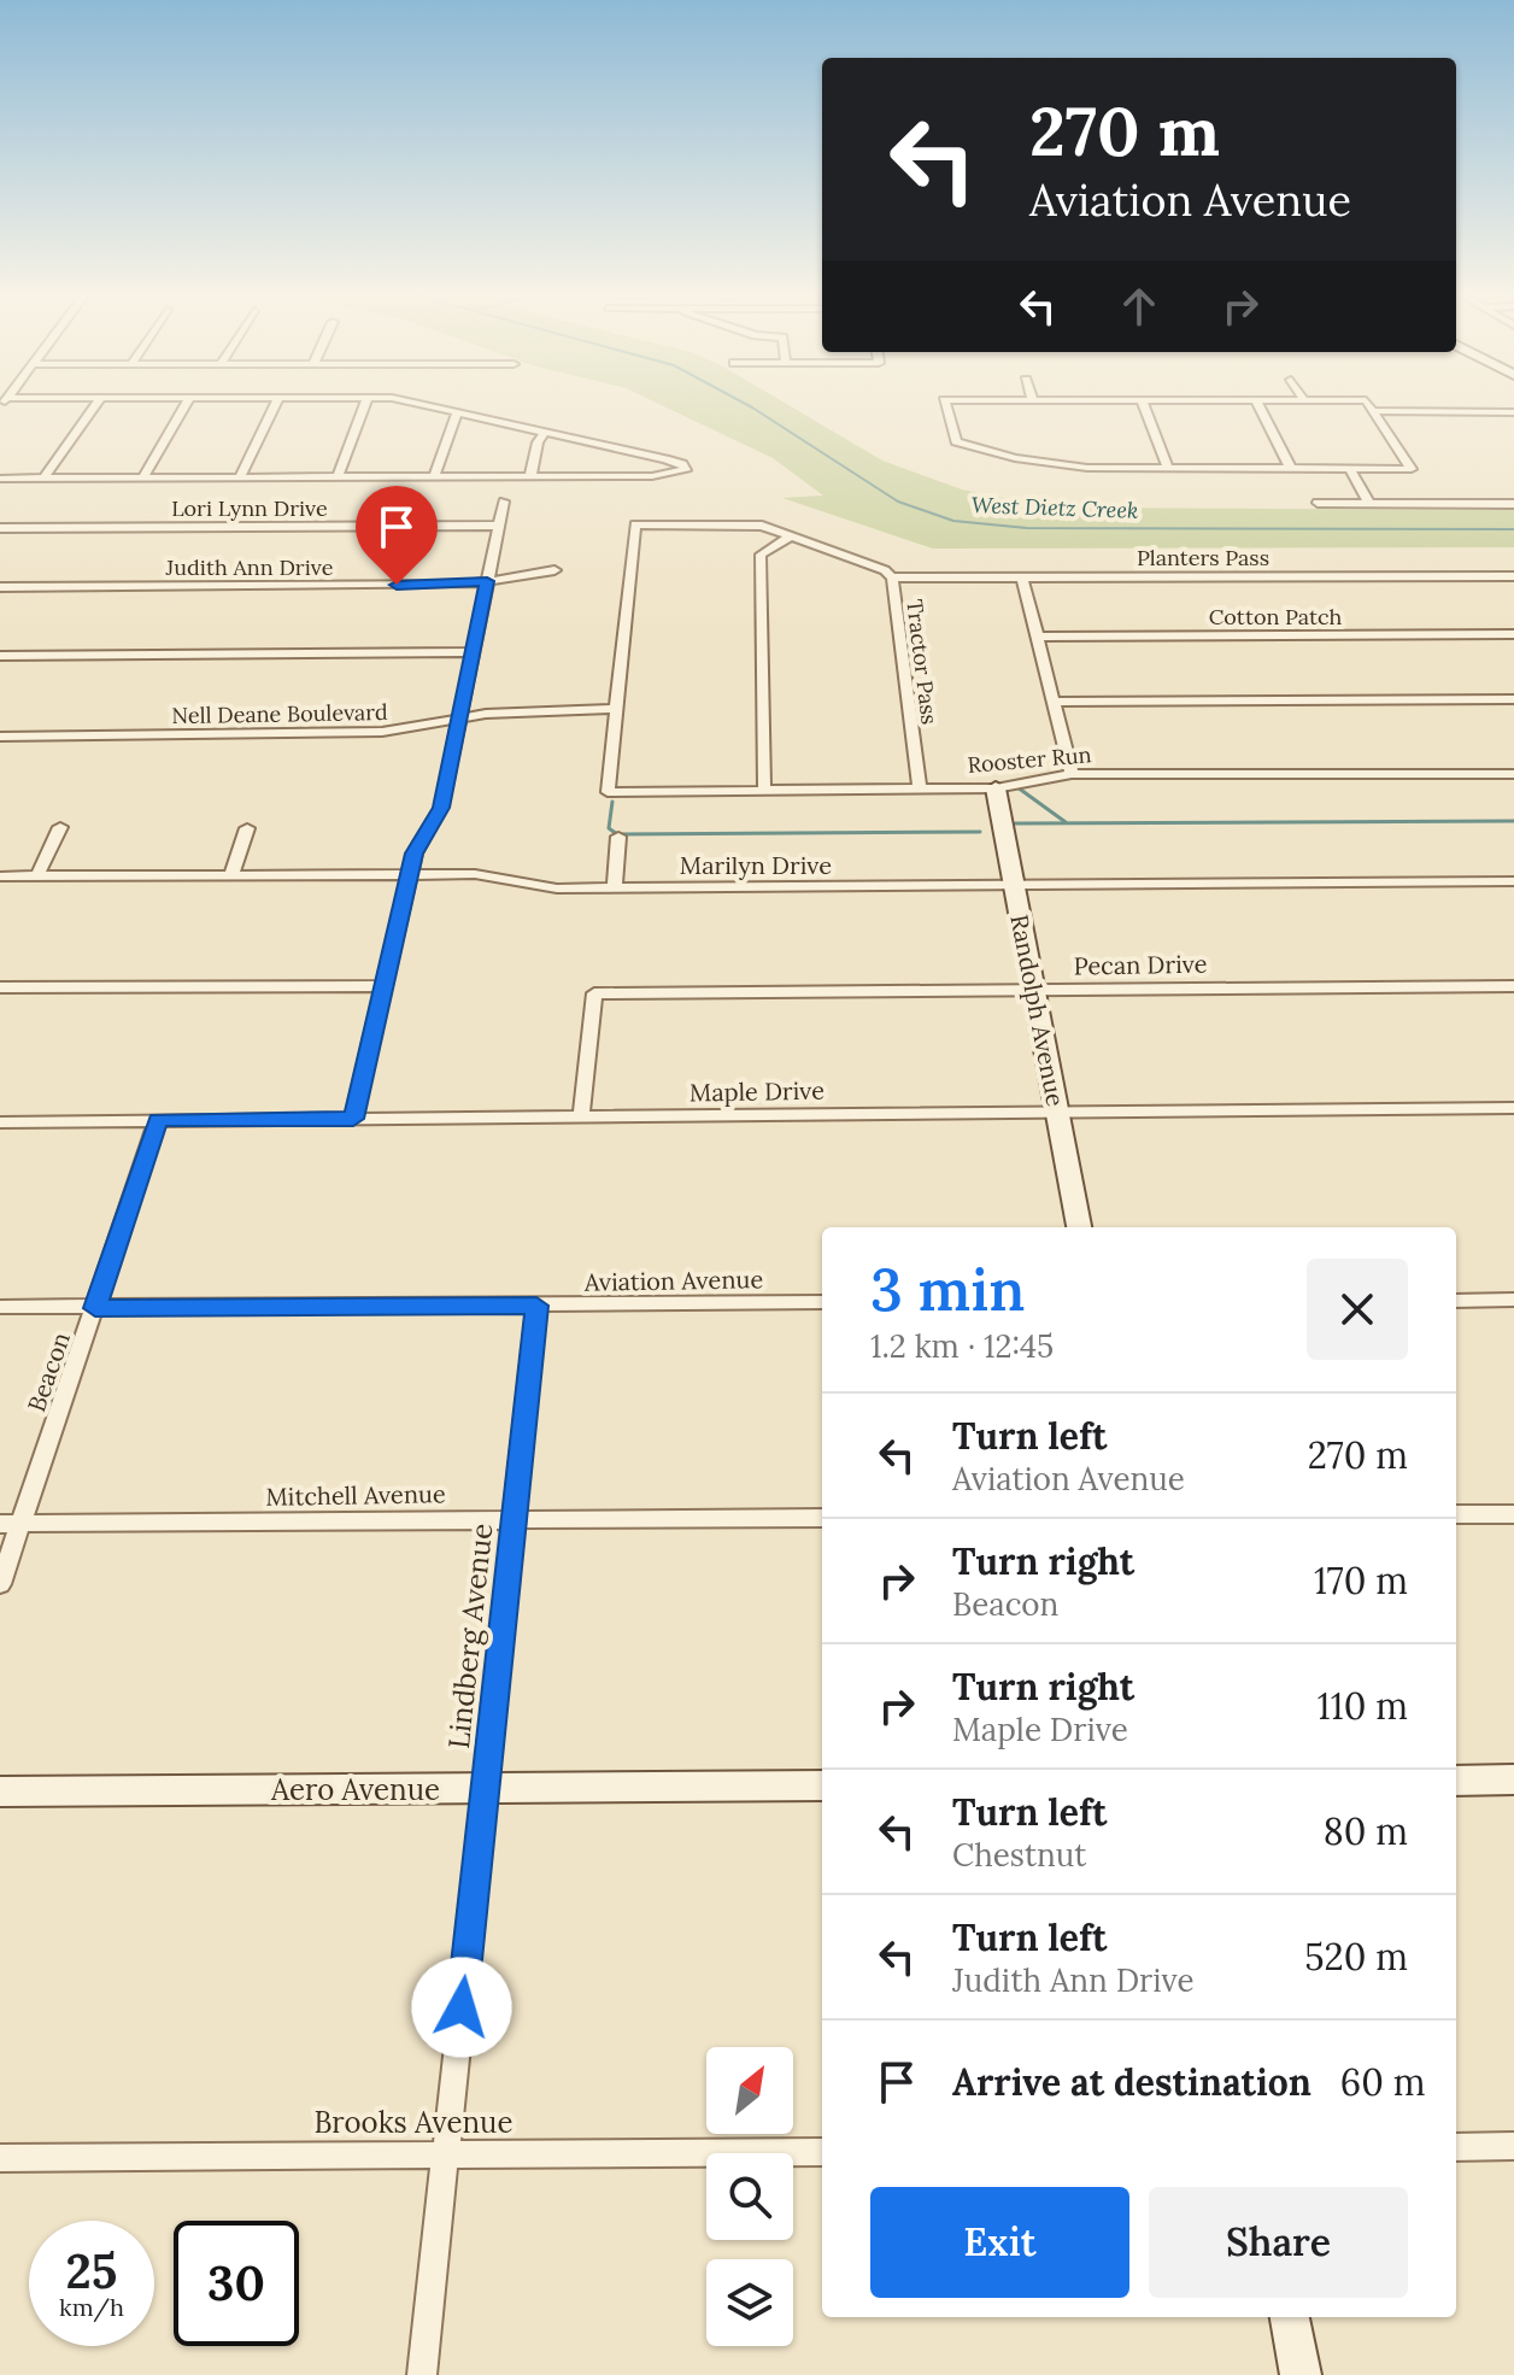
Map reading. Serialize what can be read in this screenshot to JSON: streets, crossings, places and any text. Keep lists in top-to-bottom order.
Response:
{
  "streets": {
    "street": [
      "Lori Lynn Drive",
      "Planters Pass",
      "Judith Ann Drive",
      "Cotton Patch",
      "Tractor Pass",
      "Nell Deane Boulevard",
      "Rooster Run",
      "Marilyn Drive",
      "Pecan Drive",
      "Randolph Avenue",
      "Maple Drive",
      "Aviation Avenue",
      "Beacon",
      "Mitchell Avenue",
      "Lindberg Avenue",
      "Aero Avenue",
      "Brooks Avenue"
    ]
  },
  "crossings": [
    ["Planters Pass", "Tractor Pass"],
    ["Tractor Pass", "Nell Deane Boulevard"],
    ["Tractor Pass", "Rooster Run"],
    ["Nell Deane Boulevard", "Rooster Run"],
    ["Rooster Run", "Randolph Avenue"],
    ["Marilyn Drive", "Randolph Avenue"],
    ["Pecan Drive", "Randolph Avenue"],
    ["Pecan Drive", "Maple Drive"],
    ["Randolph Avenue", "Maple Drive"],
    ["Maple Drive", "Beacon"],
    ["Aviation Avenue", "Beacon"],
    ["Aviation Avenue", "Lindberg Avenue"],
    ["Beacon", "Mitchell Avenue"],
    ["Mitchell Avenue", "Lindberg Avenue"],
    ["Lindberg Avenue", "Aero Avenue"],
    ["Lindberg Avenue", "Brooks Avenue"]
  ],
  "water": ["West Dietz Creek"],
  "north": "top right",
  "page": {
    "turn": ["270 m", "Aviation Avenue"],
    "heading": ["3 min", "1.2 km · 12:45"],
    "list": [
      {
        "name": "Turn left",
        "note": "Aviation Avenue",
        "value": "270 m"
      },
      {
        "name": "Turn right",
        "note": "Beacon",
        "value": "170 m"
      },
      {
        "name": "Turn right",
        "note": "Maple Drive",
        "value": "110 m"
      },
      {
        "name": "Turn left",
        "note": "Chestnut",
        "value": "80 m"
      },
      {
        "name": "Turn left",
        "note": "Judith Ann Drive",
        "value": "520 m"
      },
      {
        "name": "Arrive at destination",
        "value": "60 m"
      }
    ],
    "buttons": ["Exit", "Share"],
    "speed": "25 km/h",
    "limit": "30"
  }
}
